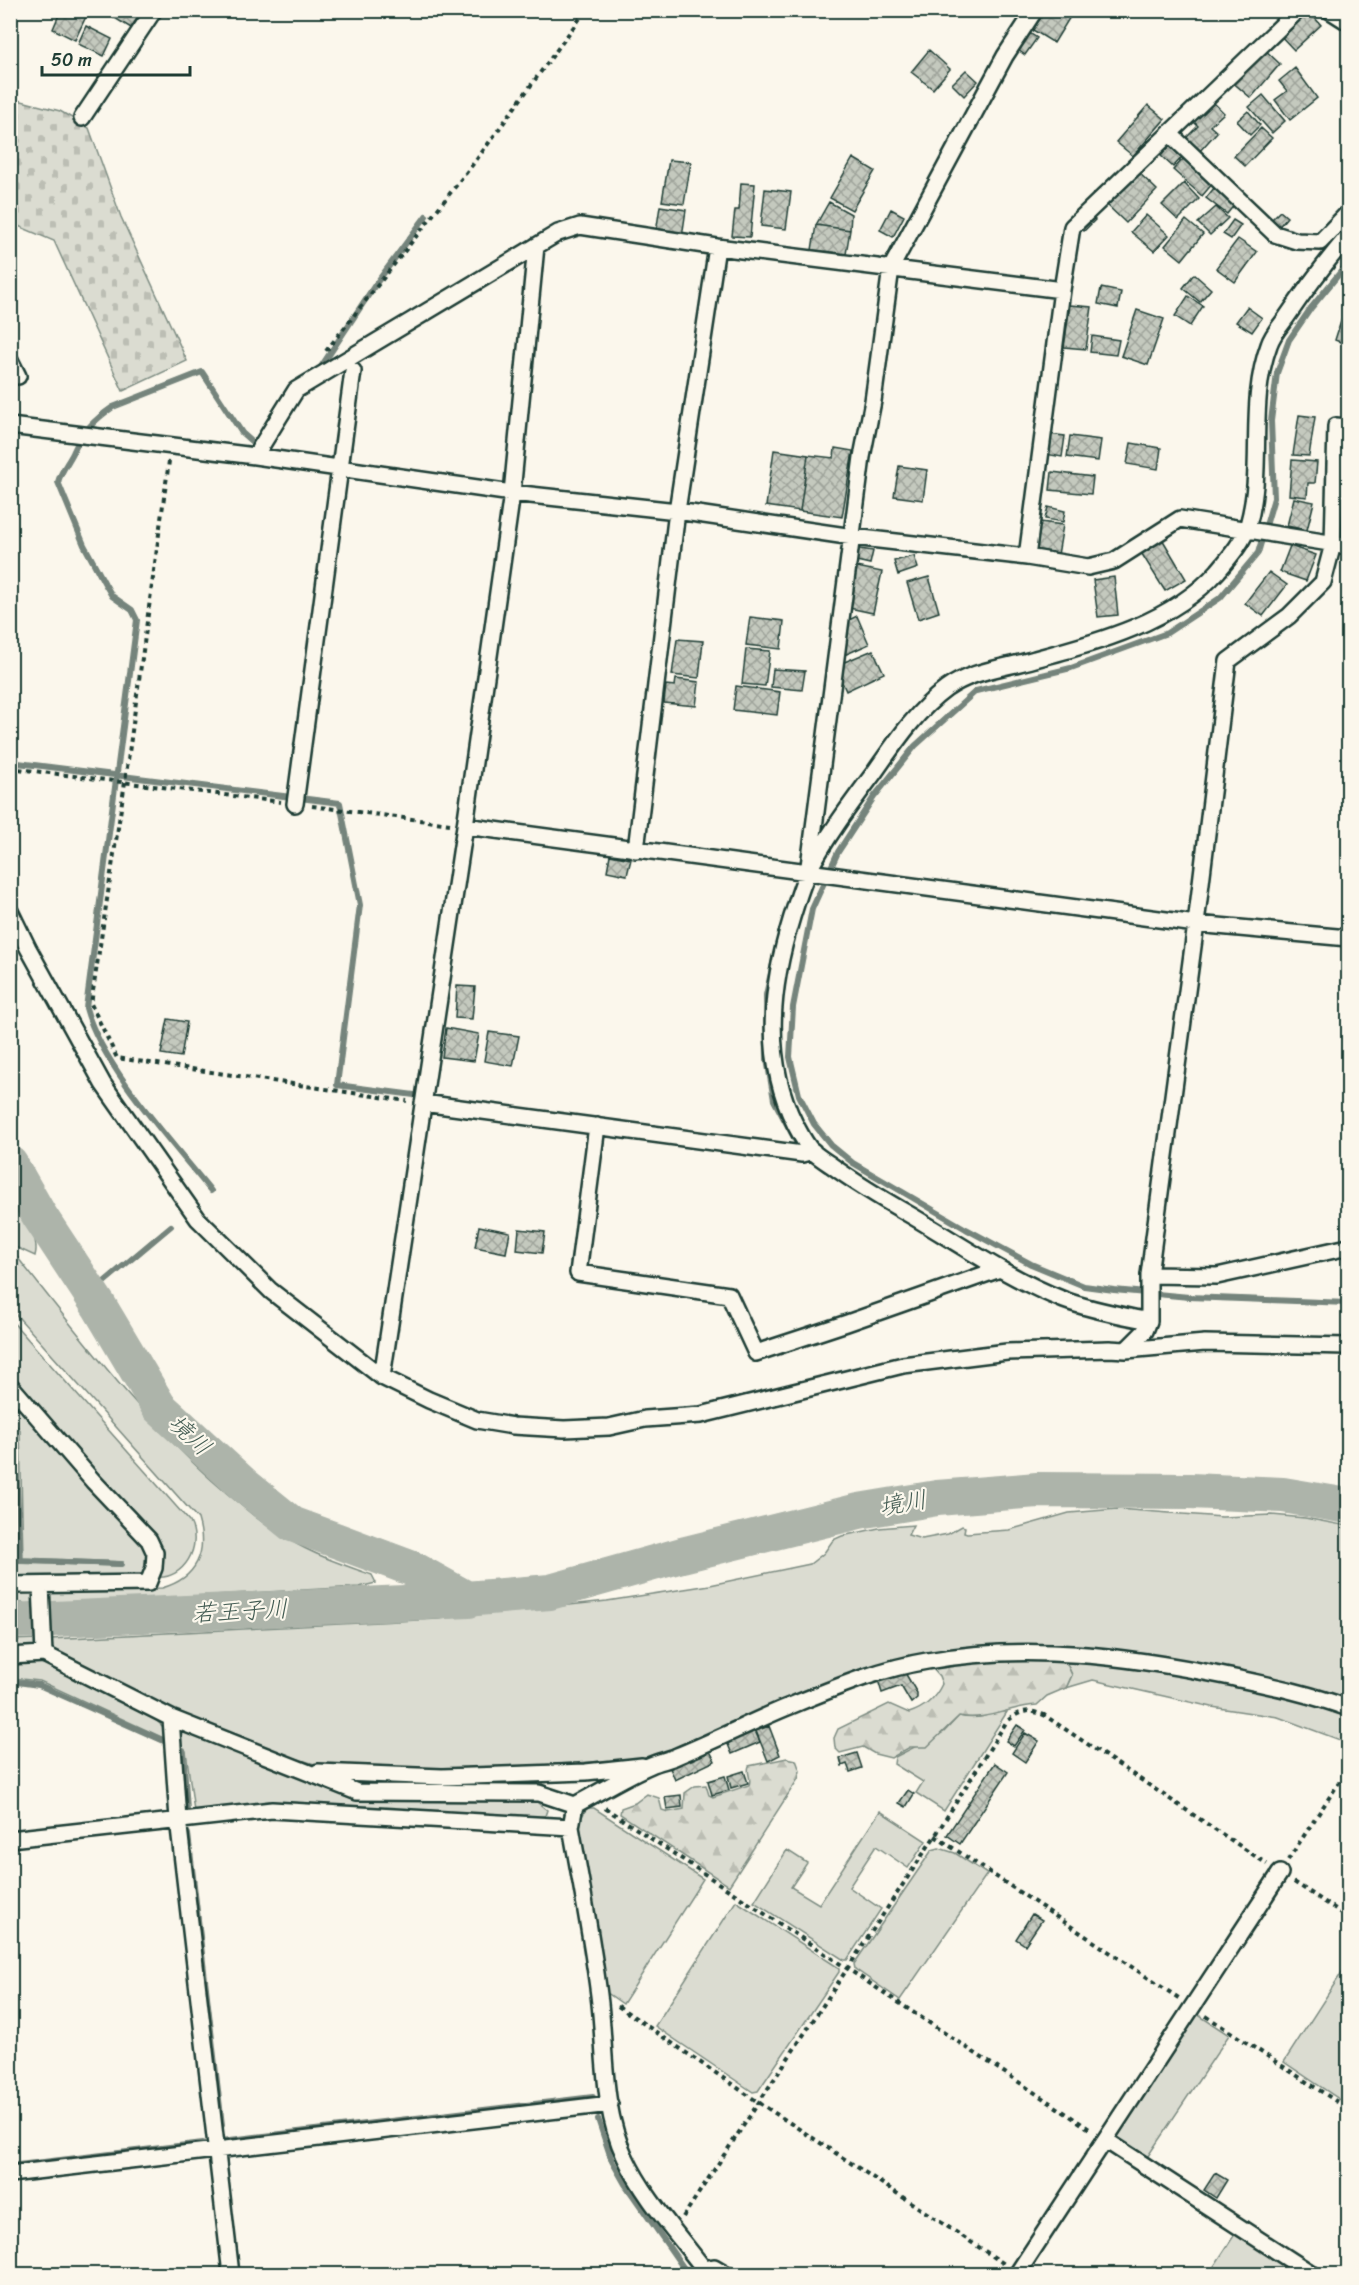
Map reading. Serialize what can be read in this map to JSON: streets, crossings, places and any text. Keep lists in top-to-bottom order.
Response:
{
  "water": ["境川", "若王子川"],
  "scale_bar": "50 m"
}
